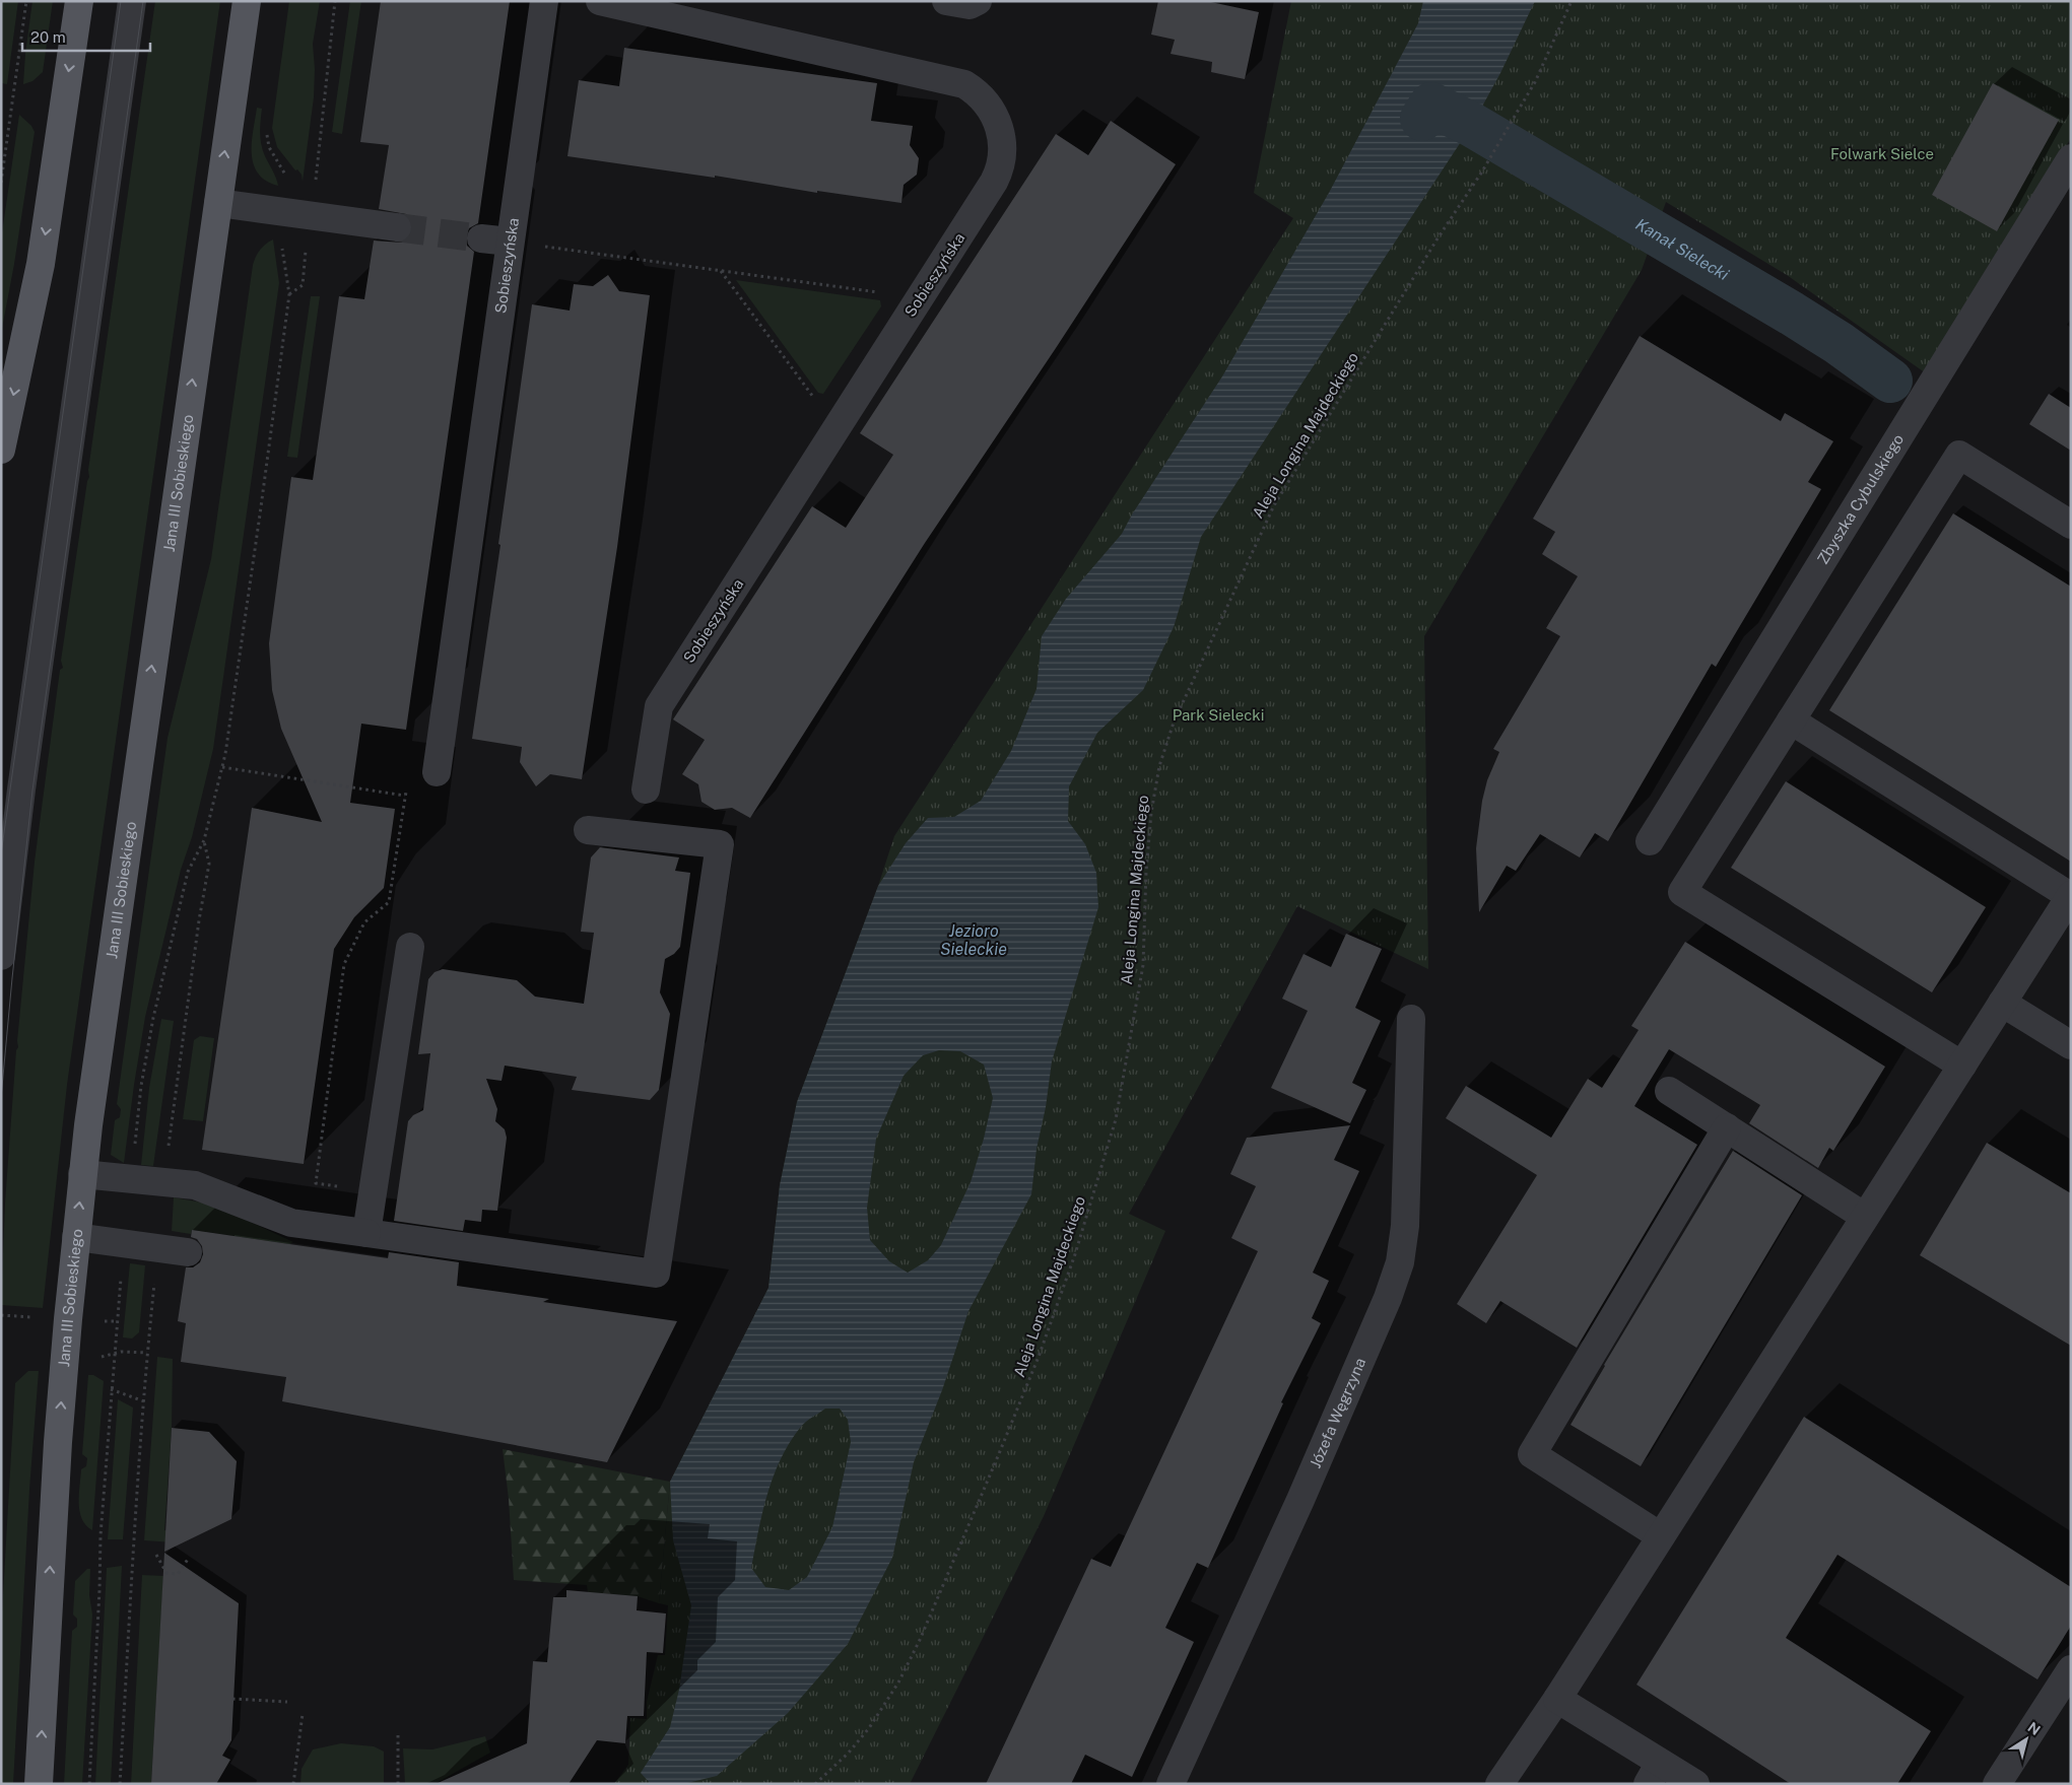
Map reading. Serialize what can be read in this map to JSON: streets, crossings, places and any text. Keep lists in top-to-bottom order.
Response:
{
  "streets": {
    "main road": ["Jana III Sobieskiego"],
    "street": ["Sobieszyńska", "Zbyszka Cybulskiego", "Józefa Węgrzyna"],
    "path": ["Aleja Longina Majdeckiego"]
  },
  "one_way": ["Jana III Sobieskiego"],
  "water": ["Kanał Sielecki", "Jezioro Sieleckie"],
  "parks": ["Folwark Sielce", "Park Sielecki"],
  "scale_bar": "20 m",
  "north": "top right"
}
